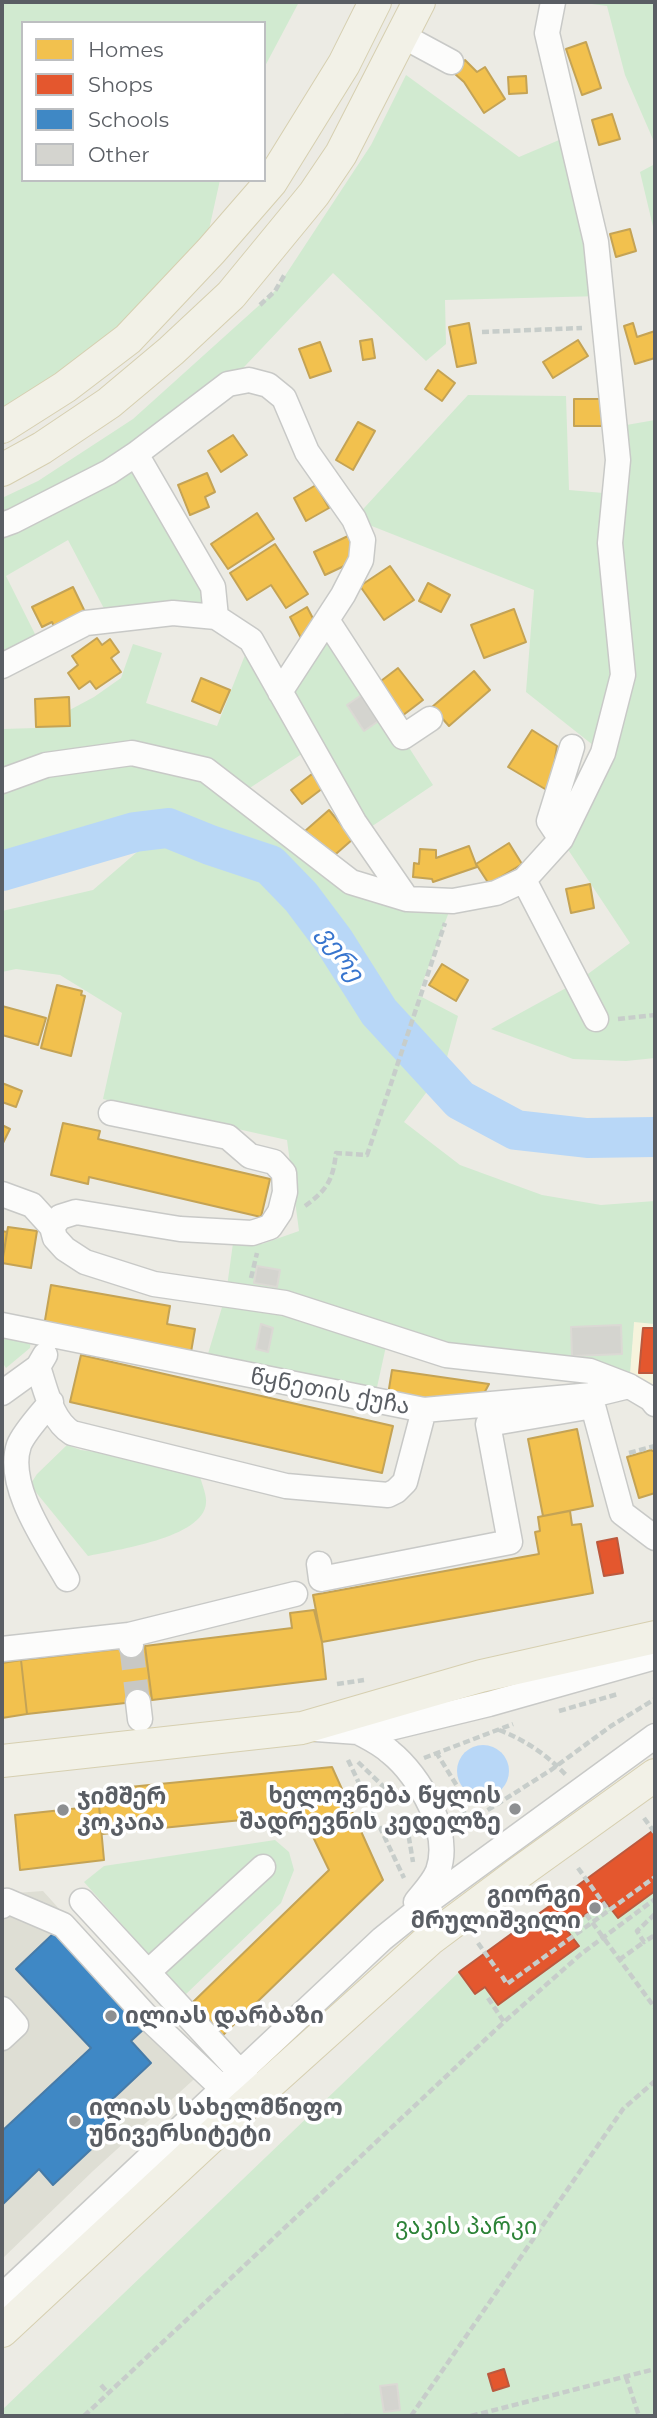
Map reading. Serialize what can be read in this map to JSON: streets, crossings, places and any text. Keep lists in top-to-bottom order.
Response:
{
  "streets": {
    "street": ["წყნეთის ქუჩა"]
  },
  "water": ["ვერე"],
  "parks": ["ვაკის პარკი"],
  "places": [
    "ხელოვნება წყლის შადრევნის კედელზე",
    "ჯიმშერ კოკაია",
    "გიორგი მრულიშვილი",
    "ილიას დარბაზი",
    "ილიას სახელმწიფო უნივერსიტეტი"
  ],
  "legend": [
    "Homes",
    "Shops",
    "Schools",
    "Other"
  ]
}
